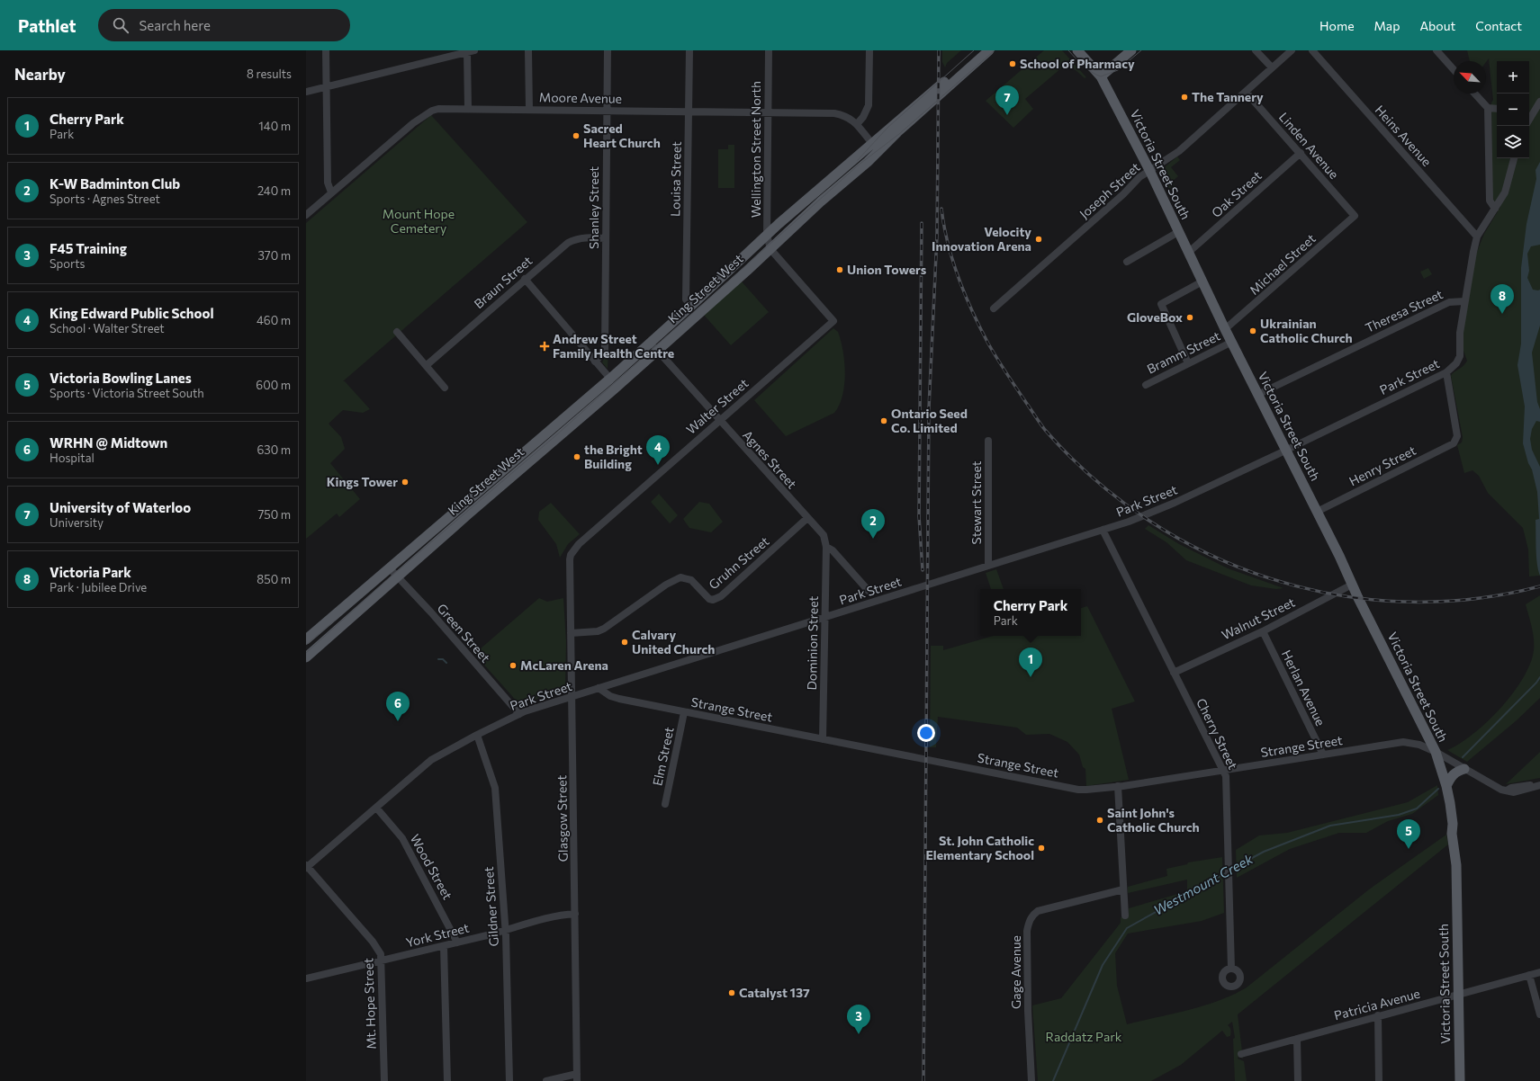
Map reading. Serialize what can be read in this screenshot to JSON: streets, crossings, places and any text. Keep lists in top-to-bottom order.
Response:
{
  "streets": {
    "main road": ["Victoria Street South", "King Street West"],
    "street": [
      "Moore Avenue",
      "Heins Avenue",
      "Linden Avenue",
      "Wellington Street North",
      "Louisa Street",
      "Joseph Street",
      "Oak Street",
      "Shanley Street",
      "Michael Street",
      "Braun Street",
      "Theresa Street",
      "Bramm Street",
      "Park Street",
      "Walter Street",
      "Agnes Street",
      "Henry Street",
      "Stewart Street",
      "Gruhn Street",
      "Walnut Street",
      "Green Street",
      "Dominion Street",
      "Herlan Avenue",
      "Strange Street",
      "Cherry Street",
      "Elm Street",
      "Glasgow Street",
      "Wood Street",
      "Gildner Street",
      "York Street",
      "Gage Avenue",
      "Mt. Hope Street",
      "Patricia Avenue"
    ]
  },
  "crossings": [
    ["Moore Avenue", "Wellington Street North"],
    ["Moore Avenue", "Louisa Street"],
    ["Moore Avenue", "Shanley Street"],
    ["Moore Avenue", "King Street West"],
    ["Linden Avenue", "Joseph Street"],
    ["Linden Avenue", "Oak Street"],
    ["Linden Avenue", "Michael Street"],
    ["Wellington Street North", "King Street West"],
    ["Wellington Street North", "Walter Street"],
    ["Victoria Street South", "Joseph Street"],
    ["Victoria Street South", "Oak Street"],
    ["Victoria Street South", "Michael Street"],
    ["Victoria Street South", "Theresa Street"],
    ["Victoria Street South", "Bramm Street"],
    ["Victoria Street South", "Park Street"],
    ["Victoria Street South", "Henry Street"],
    ["Victoria Street South", "Walnut Street"],
    ["Victoria Street South", "Strange Street"],
    ["Victoria Street South", "Patricia Avenue"],
    ["Louisa Street", "King Street West"],
    ["Shanley Street", "Braun Street"],
    ["King Street West", "Walter Street"],
    ["King Street West", "Agnes Street"],
    ["King Street West", "Green Street"],
    ["Theresa Street", "Park Street"],
    ["Park Street", "Henry Street"],
    ["Park Street", "Stewart Street"],
    ["Park Street", "Green Street"],
    ["Park Street", "Dominion Street"],
    ["Park Street", "Strange Street"],
    ["Park Street", "Cherry Street"],
    ["Park Street", "Glasgow Street"],
    ["Park Street", "Wood Street"],
    ["Park Street", "Gildner Street"],
    ["Park Street", "Mt. Hope Street"],
    ["Walter Street", "Agnes Street"],
    ["Walter Street", "Glasgow Street"],
    ["Agnes Street", "Gruhn Street"],
    ["Agnes Street", "Dominion Street"],
    ["Gruhn Street", "Glasgow Street"],
    ["Walnut Street", "Herlan Avenue"],
    ["Walnut Street", "Cherry Street"],
    ["Dominion Street", "Strange Street"],
    ["Herlan Avenue", "Strange Street"],
    ["Strange Street", "Cherry Street"],
    ["Strange Street", "Elm Street"],
    ["Glasgow Street", "York Street"],
    ["Wood Street", "York Street"],
    ["Gildner Street", "York Street"],
    ["York Street", "Mt. Hope Street"]
  ],
  "water": ["Westmount Creek"],
  "parks": ["Mount Hope Cemetery", "Raddatz Park"],
  "places": {
    "other": [
      "School of Pharmacy",
      "The Tannery",
      "Sacred Heart Church",
      "Velocity Innovation Arena",
      "Union Towers",
      "GloveBox",
      "Ukrainian Catholic Church",
      "Ontario Seed Co. Limited",
      "the Bright Building",
      "Kings Tower",
      "Calvary United Church",
      "McLaren Arena",
      "Saint John's Catholic Church",
      "St. John Catholic Elementary School",
      "Catalyst 137"
    ],
    "health": ["Andrew Street Family Health Centre"]
  },
  "north": "top left",
  "page": {
    "header": "Pathlet",
    "search": "Search here",
    "nav": [
      "Home",
      "Map",
      "About",
      "Contact"
    ],
    "heading": ["Nearby", "8 results"],
    "map_buttons": ["+", "−"],
    "pins": [
      "7",
      "8",
      "4",
      "2",
      "1",
      "6",
      "5",
      "3"
    ],
    "list": [
      {
        "mark": "1",
        "name": "Cherry Park",
        "note": "Park",
        "value": "140 m"
      },
      {
        "mark": "2",
        "name": "K-W Badminton Club",
        "note": "Sports · Agnes Street",
        "value": "240 m"
      },
      {
        "mark": "3",
        "name": "F45 Training",
        "note": "Sports",
        "value": "370 m"
      },
      {
        "mark": "4",
        "name": "King Edward Public School",
        "note": "School · Walter Street",
        "value": "460 m"
      },
      {
        "mark": "5",
        "name": "Victoria Bowling Lanes",
        "note": "Sports · Victoria Street South",
        "value": "600 m"
      },
      {
        "mark": "6",
        "name": "WRHN @ Midtown",
        "note": "Hospital",
        "value": "630 m"
      },
      {
        "mark": "7",
        "name": "University of Waterloo",
        "note": "University",
        "value": "750 m"
      },
      {
        "mark": "8",
        "name": "Victoria Park",
        "note": "Park · Jubilee Drive",
        "value": "850 m"
      }
    ],
    "popup": ["Cherry Park", "Park"]
  }
}
